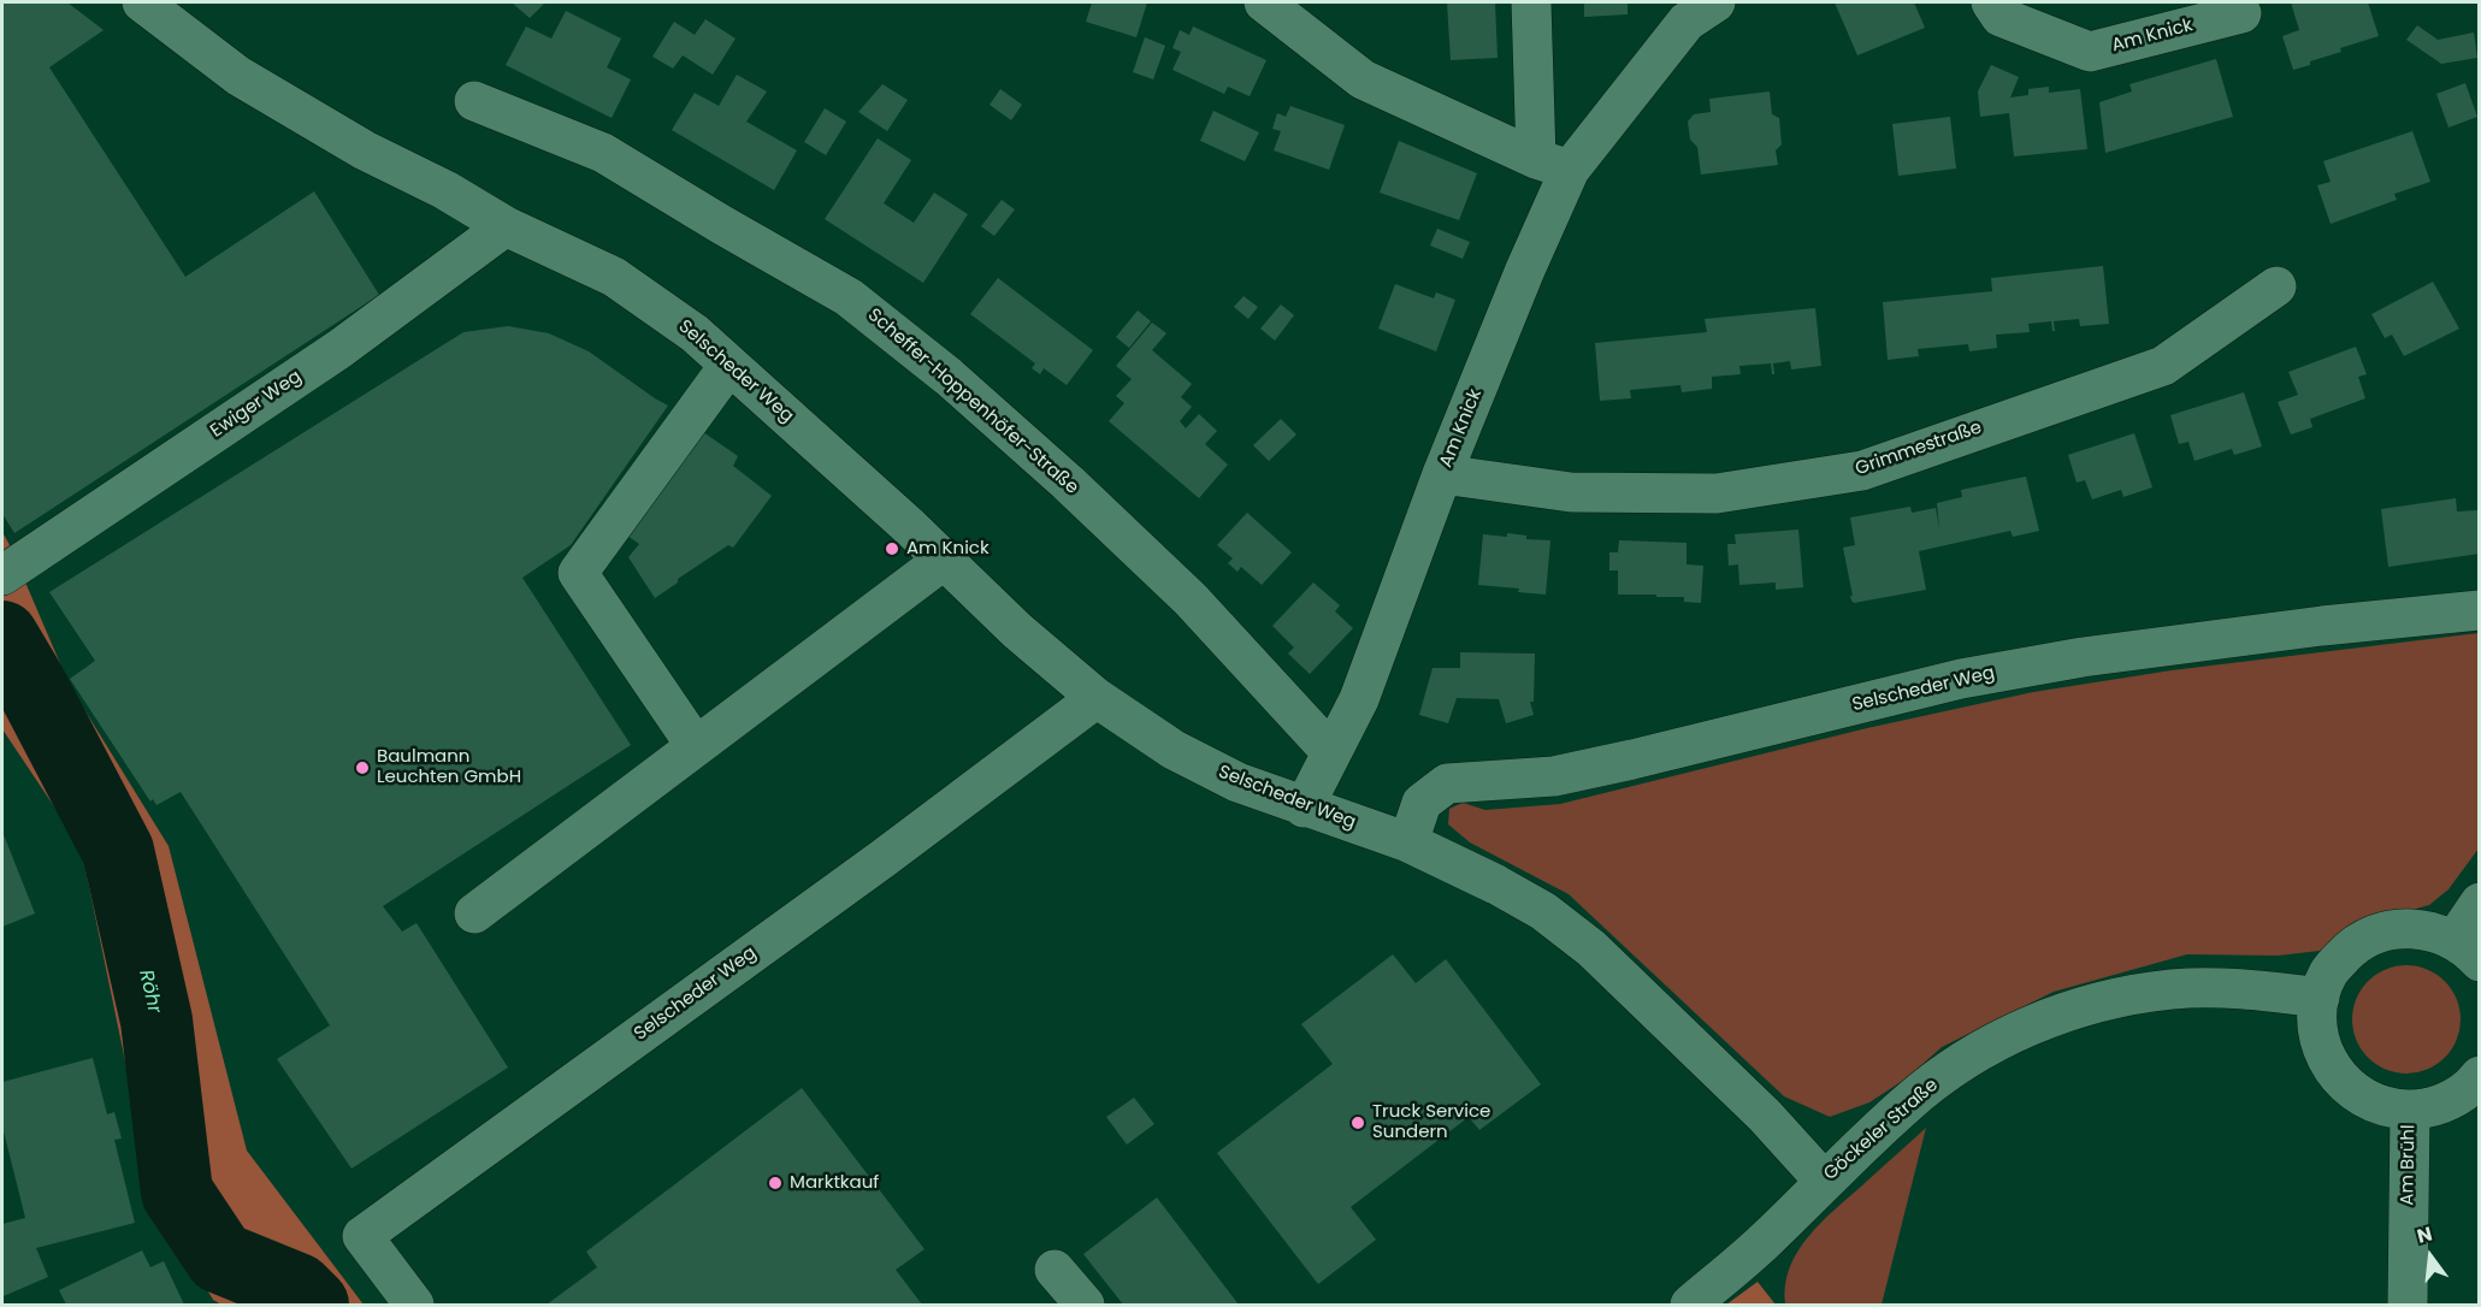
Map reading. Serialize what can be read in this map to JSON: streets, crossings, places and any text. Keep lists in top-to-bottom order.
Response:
{
  "streets": {
    "street": [
      "Am Knick",
      "Selscheder Weg",
      "Scheffer-Hoppenhöfer-Straße",
      "Ewiger Weg",
      "Grimmestraße",
      "Göckeler Straße",
      "Am Brühl"
    ]
  },
  "crossings": [
    ["Am Knick", "Selscheder Weg"],
    ["Am Knick", "Scheffer-Hoppenhöfer-Straße"],
    ["Am Knick", "Grimmestraße"],
    ["Selscheder Weg", "Ewiger Weg"],
    ["Selscheder Weg", "Göckeler Straße"]
  ],
  "water": ["Röhr"],
  "places": [
    "Am Knick",
    "Baulmann Leuchten GmbH",
    "Truck Service Sundern",
    "Marktkauf"
  ],
  "north": "top"
}
